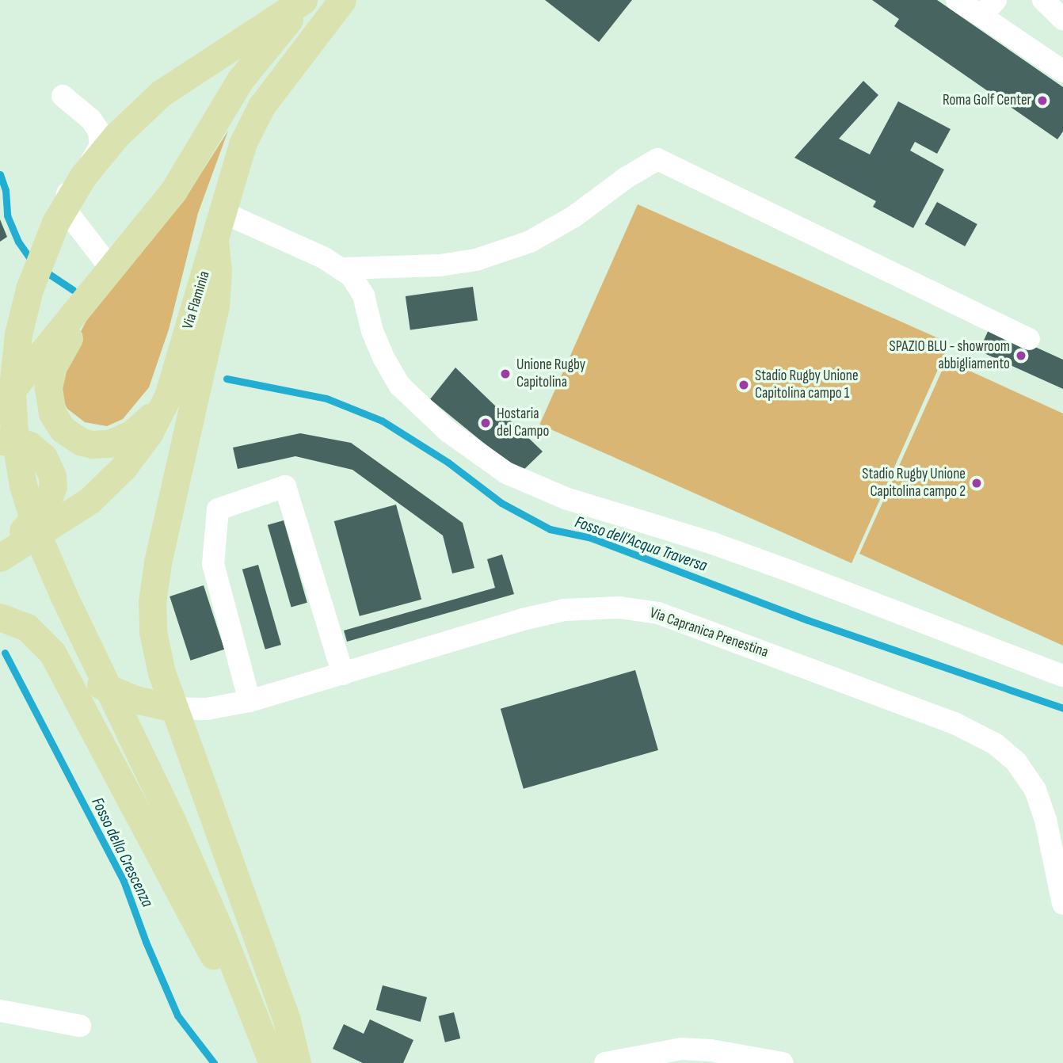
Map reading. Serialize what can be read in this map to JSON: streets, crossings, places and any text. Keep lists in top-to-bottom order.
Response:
{
  "streets": {
    "main road": ["Via Flaminia"],
    "street": ["Via Capranica Prenestina"]
  },
  "water": ["Fosso dell'Acqua Traversa", "Fosso della Crescenza"],
  "places": [
    "Roma Golf Center",
    "SPAZIO BLU - showroom abbigliamento",
    "Unione Rugby Capitolina",
    "Stadio Rugby Unione Capitolina campo 1",
    "Hostaria del Campo",
    "Stadio Rugby Unione Capitolina campo 2"
  ]
}
